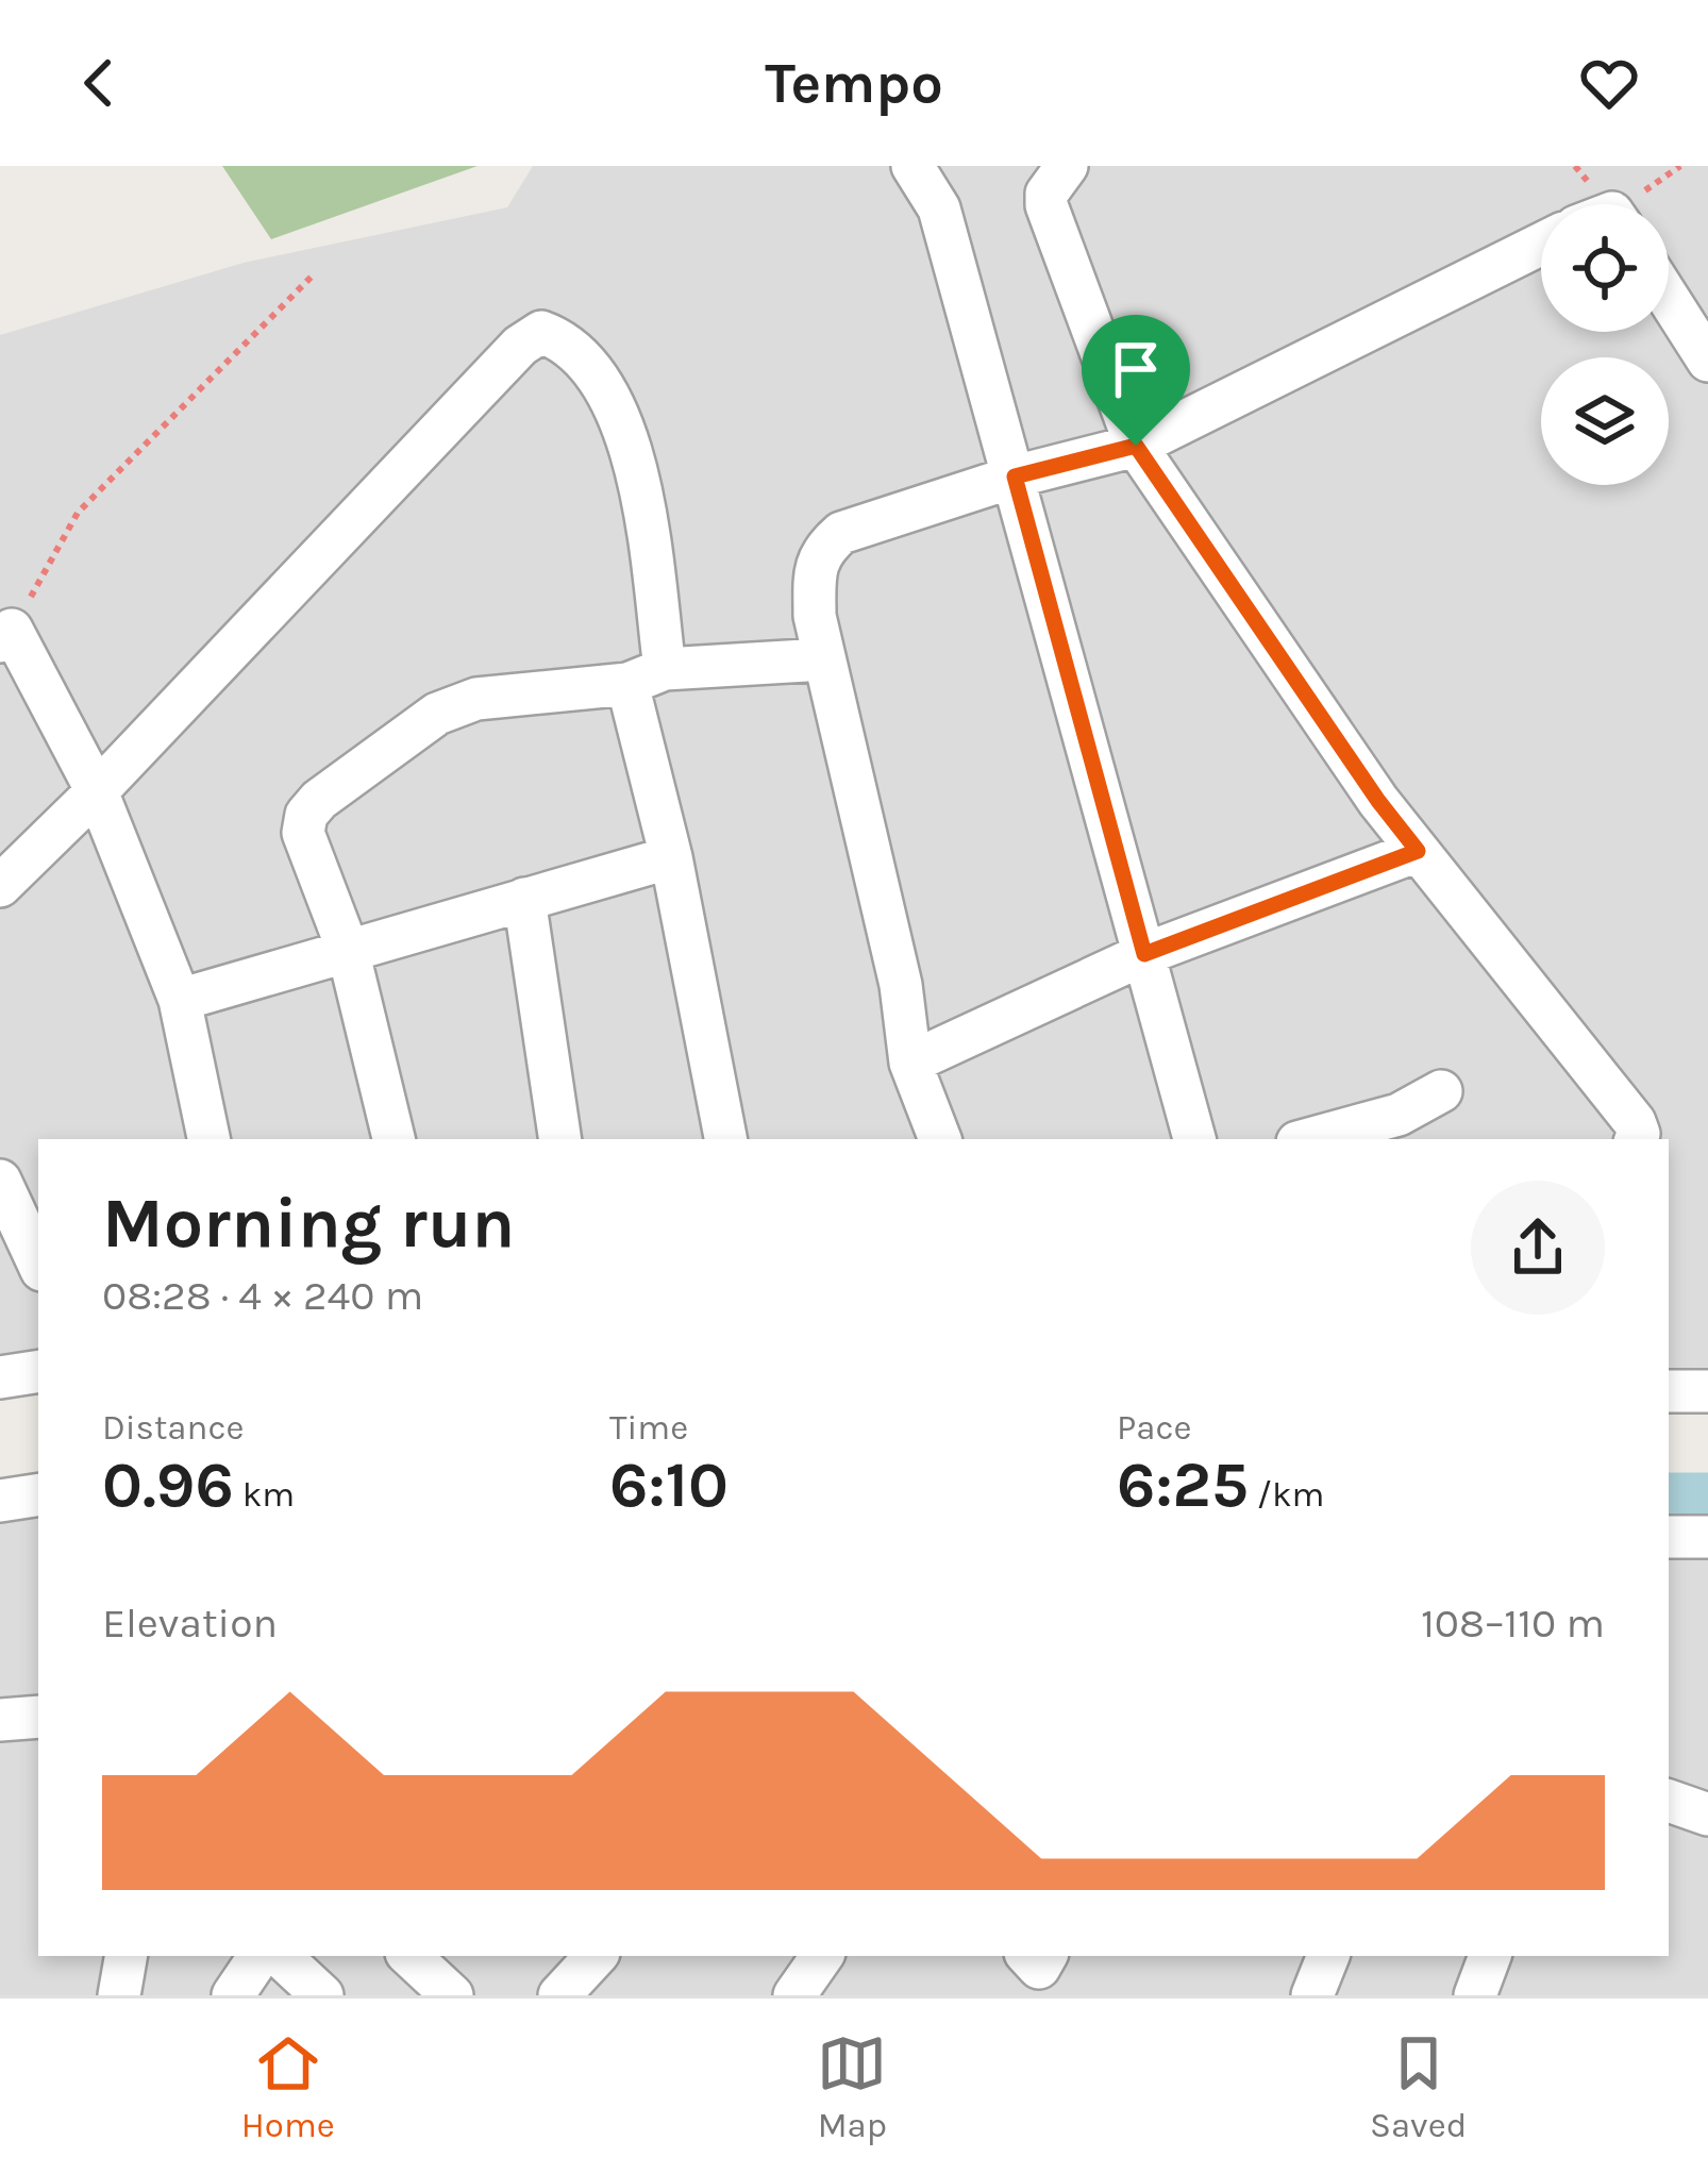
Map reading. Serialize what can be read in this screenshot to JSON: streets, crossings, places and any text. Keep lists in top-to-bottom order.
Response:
{
  "page": {
    "header": "Tempo",
    "heading": ["Morning run", "08:28 · 4 × 240 m"],
    "stats": [
      ["Distance", "0.96 km"],
      ["Time", "6:10"],
      ["Pace", "6:25 /km"]
    ],
    "chart": ["Elevation", "108–110 m"],
    "tabs": ["Home", "Map", "Saved"]
  }
}
